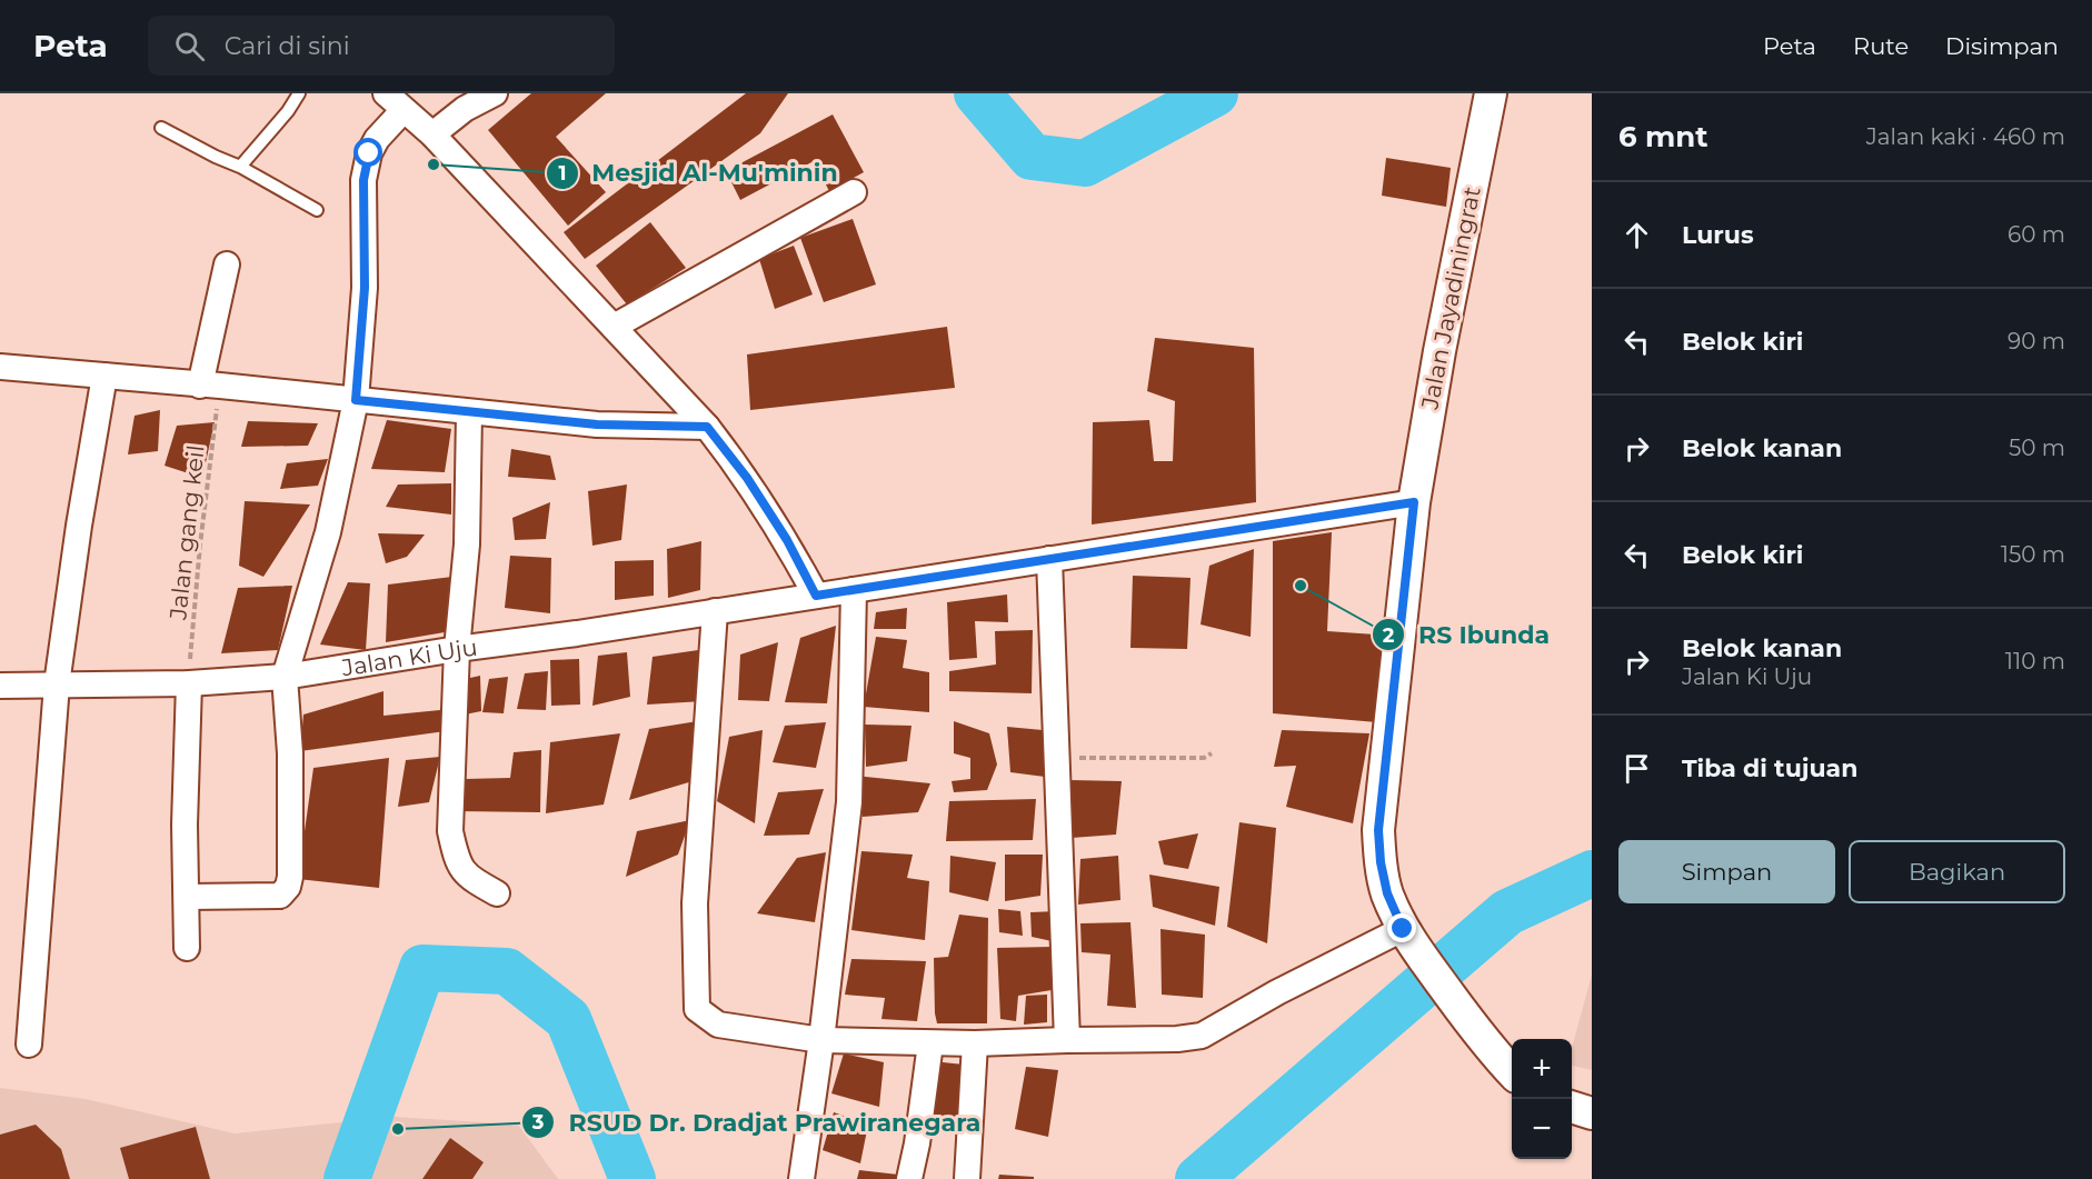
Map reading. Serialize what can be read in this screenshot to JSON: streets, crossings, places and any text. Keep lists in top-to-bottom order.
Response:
{
  "streets": {
    "street": ["Jalan Jayadiningrat", "Jalan Ki Uju"],
    "path": ["Jalan gang keil"]
  },
  "crossings": [
    ["Jalan Jayadiningrat", "Jalan Ki Uju"],
    ["Jalan gang keil", "Jalan Ki Uju"]
  ],
  "places": ["Mesjid Al-Mu'minin", "RS Ibunda", "RSUD Dr. Dradjat Prawiranegara"],
  "page": {
    "header": "Peta",
    "search": "Cari di sini",
    "nav": ["Peta", "Rute", "Disimpan"],
    "heading": ["6 mnt", "Jalan kaki · 460 m"],
    "list": [
      ["Lurus", "60 m"],
      ["Belok kiri", "90 m"],
      ["Belok kanan", "50 m"],
      ["Belok kiri", "150 m"],
      ["Belok kanan", "Jalan Ki Uju", "110 m"],
      "Tiba di tujuan"
    ],
    "buttons": ["Simpan", "Bagikan"],
    "map_buttons": ["+", "−"]
  }
}
